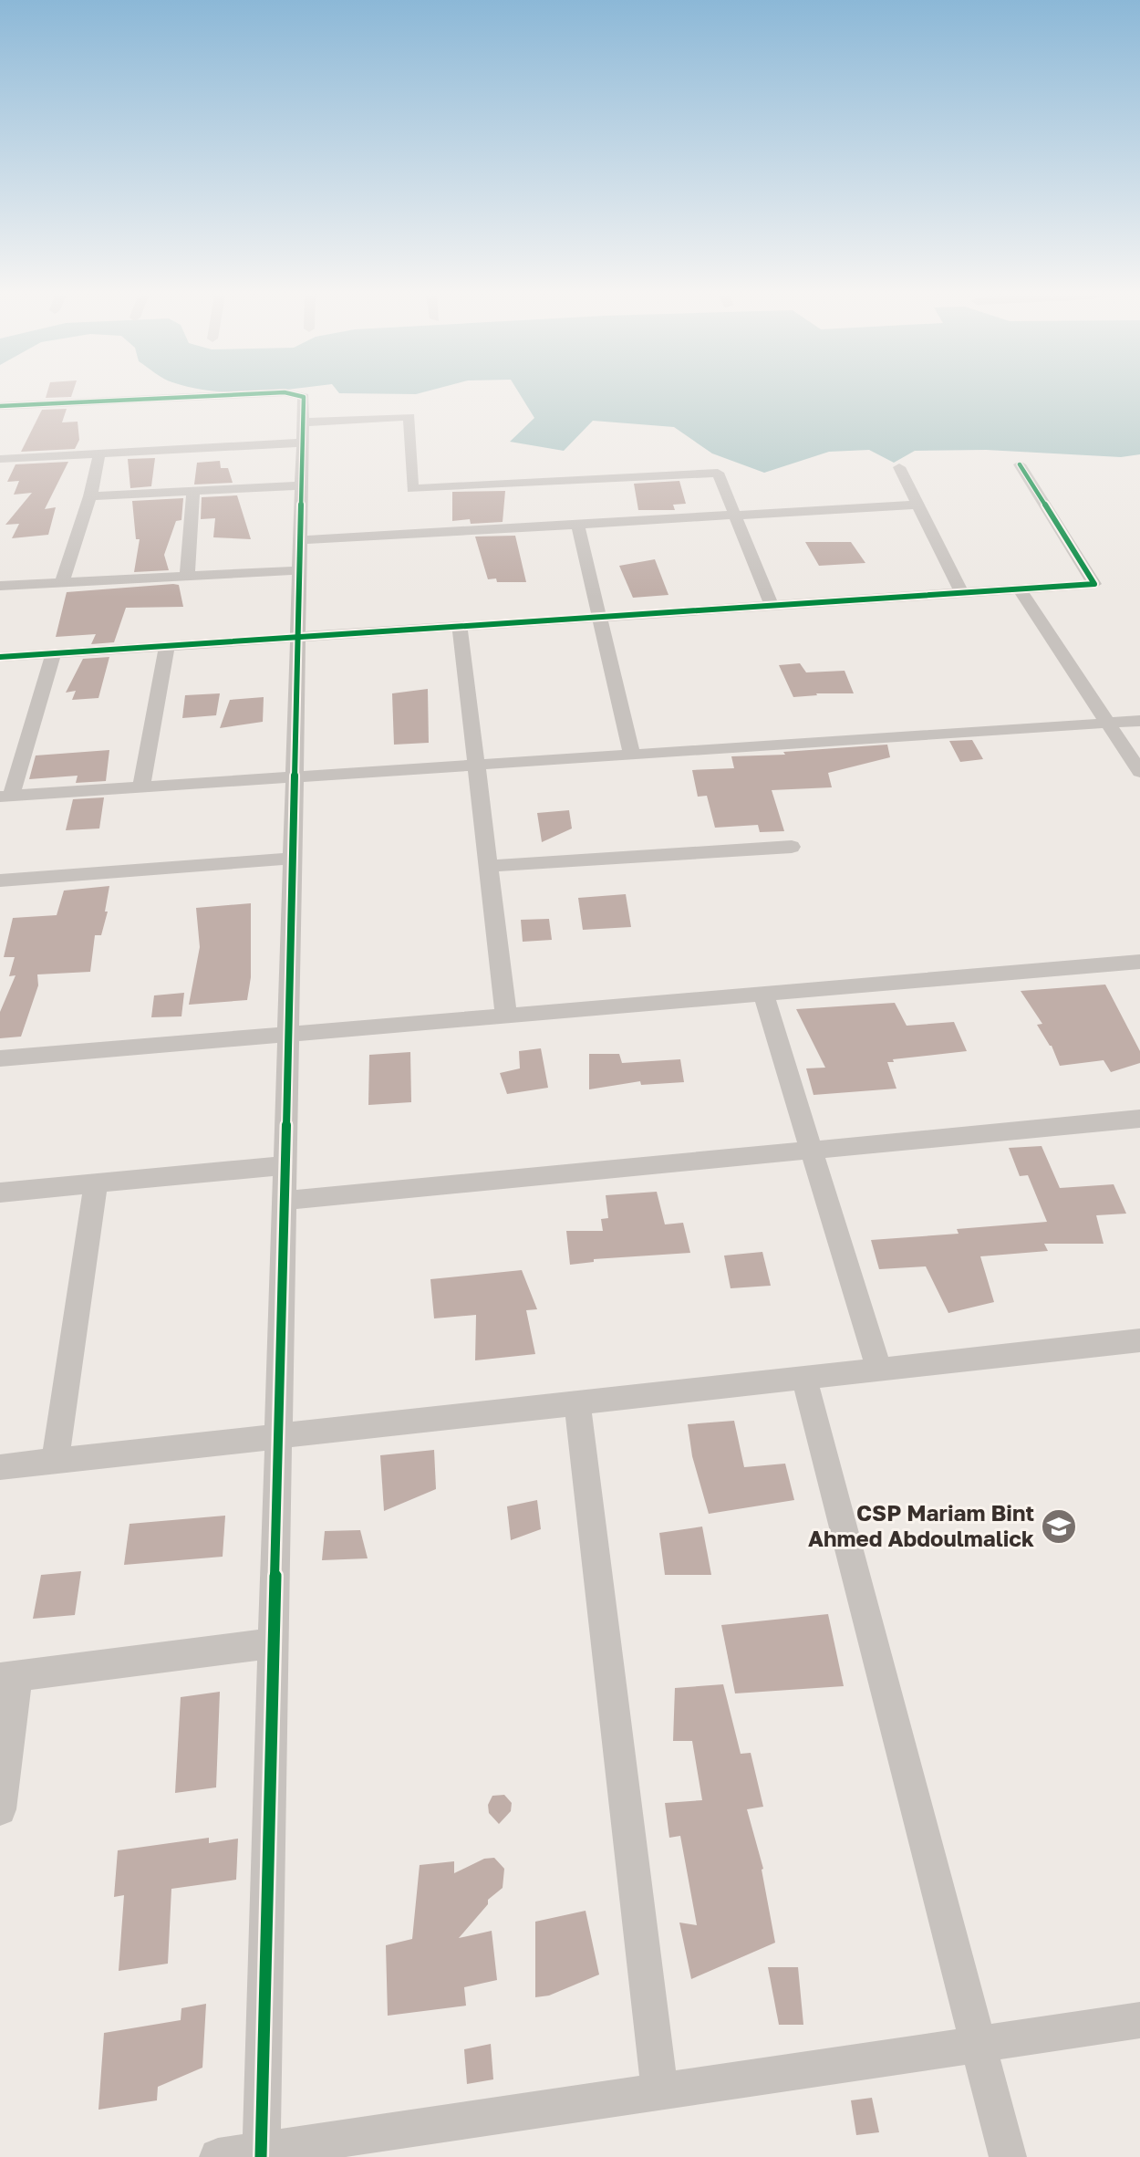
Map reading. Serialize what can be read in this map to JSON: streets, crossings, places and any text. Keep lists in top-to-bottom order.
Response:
{
  "places": {
    "school or university": ["CSP Mariam Bint Ahmed Abdoulmalick"]
  }
}
